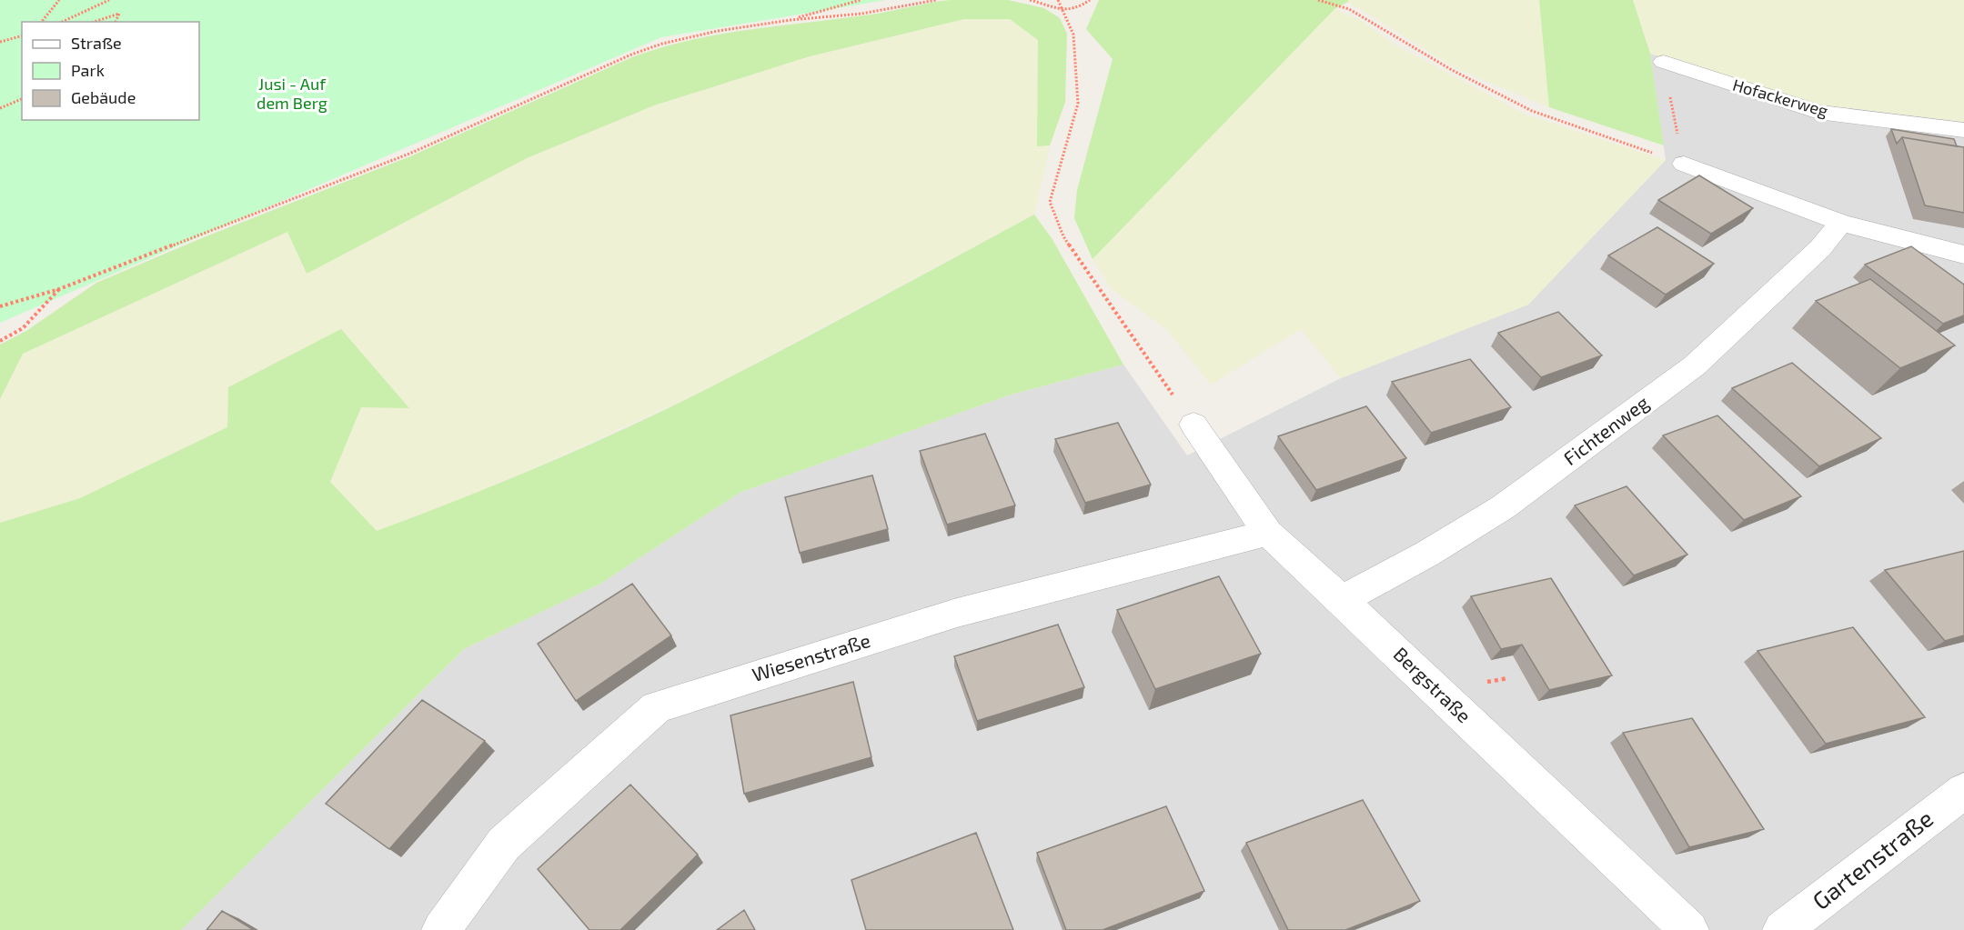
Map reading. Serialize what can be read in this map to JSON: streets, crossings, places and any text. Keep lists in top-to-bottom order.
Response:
{
  "streets": {
    "street": [
      "Hofackerweg",
      "Fichtenweg",
      "Wiesenstraße",
      "Bergstraße",
      "Gartenstraße"
    ]
  },
  "crossings": [
    ["Fichtenweg", "Bergstraße"],
    ["Wiesenstraße", "Bergstraße"]
  ],
  "parks": ["Jusi - Auf dem Berg"],
  "legend": ["Straße", "Park", "Gebäude"]
}
